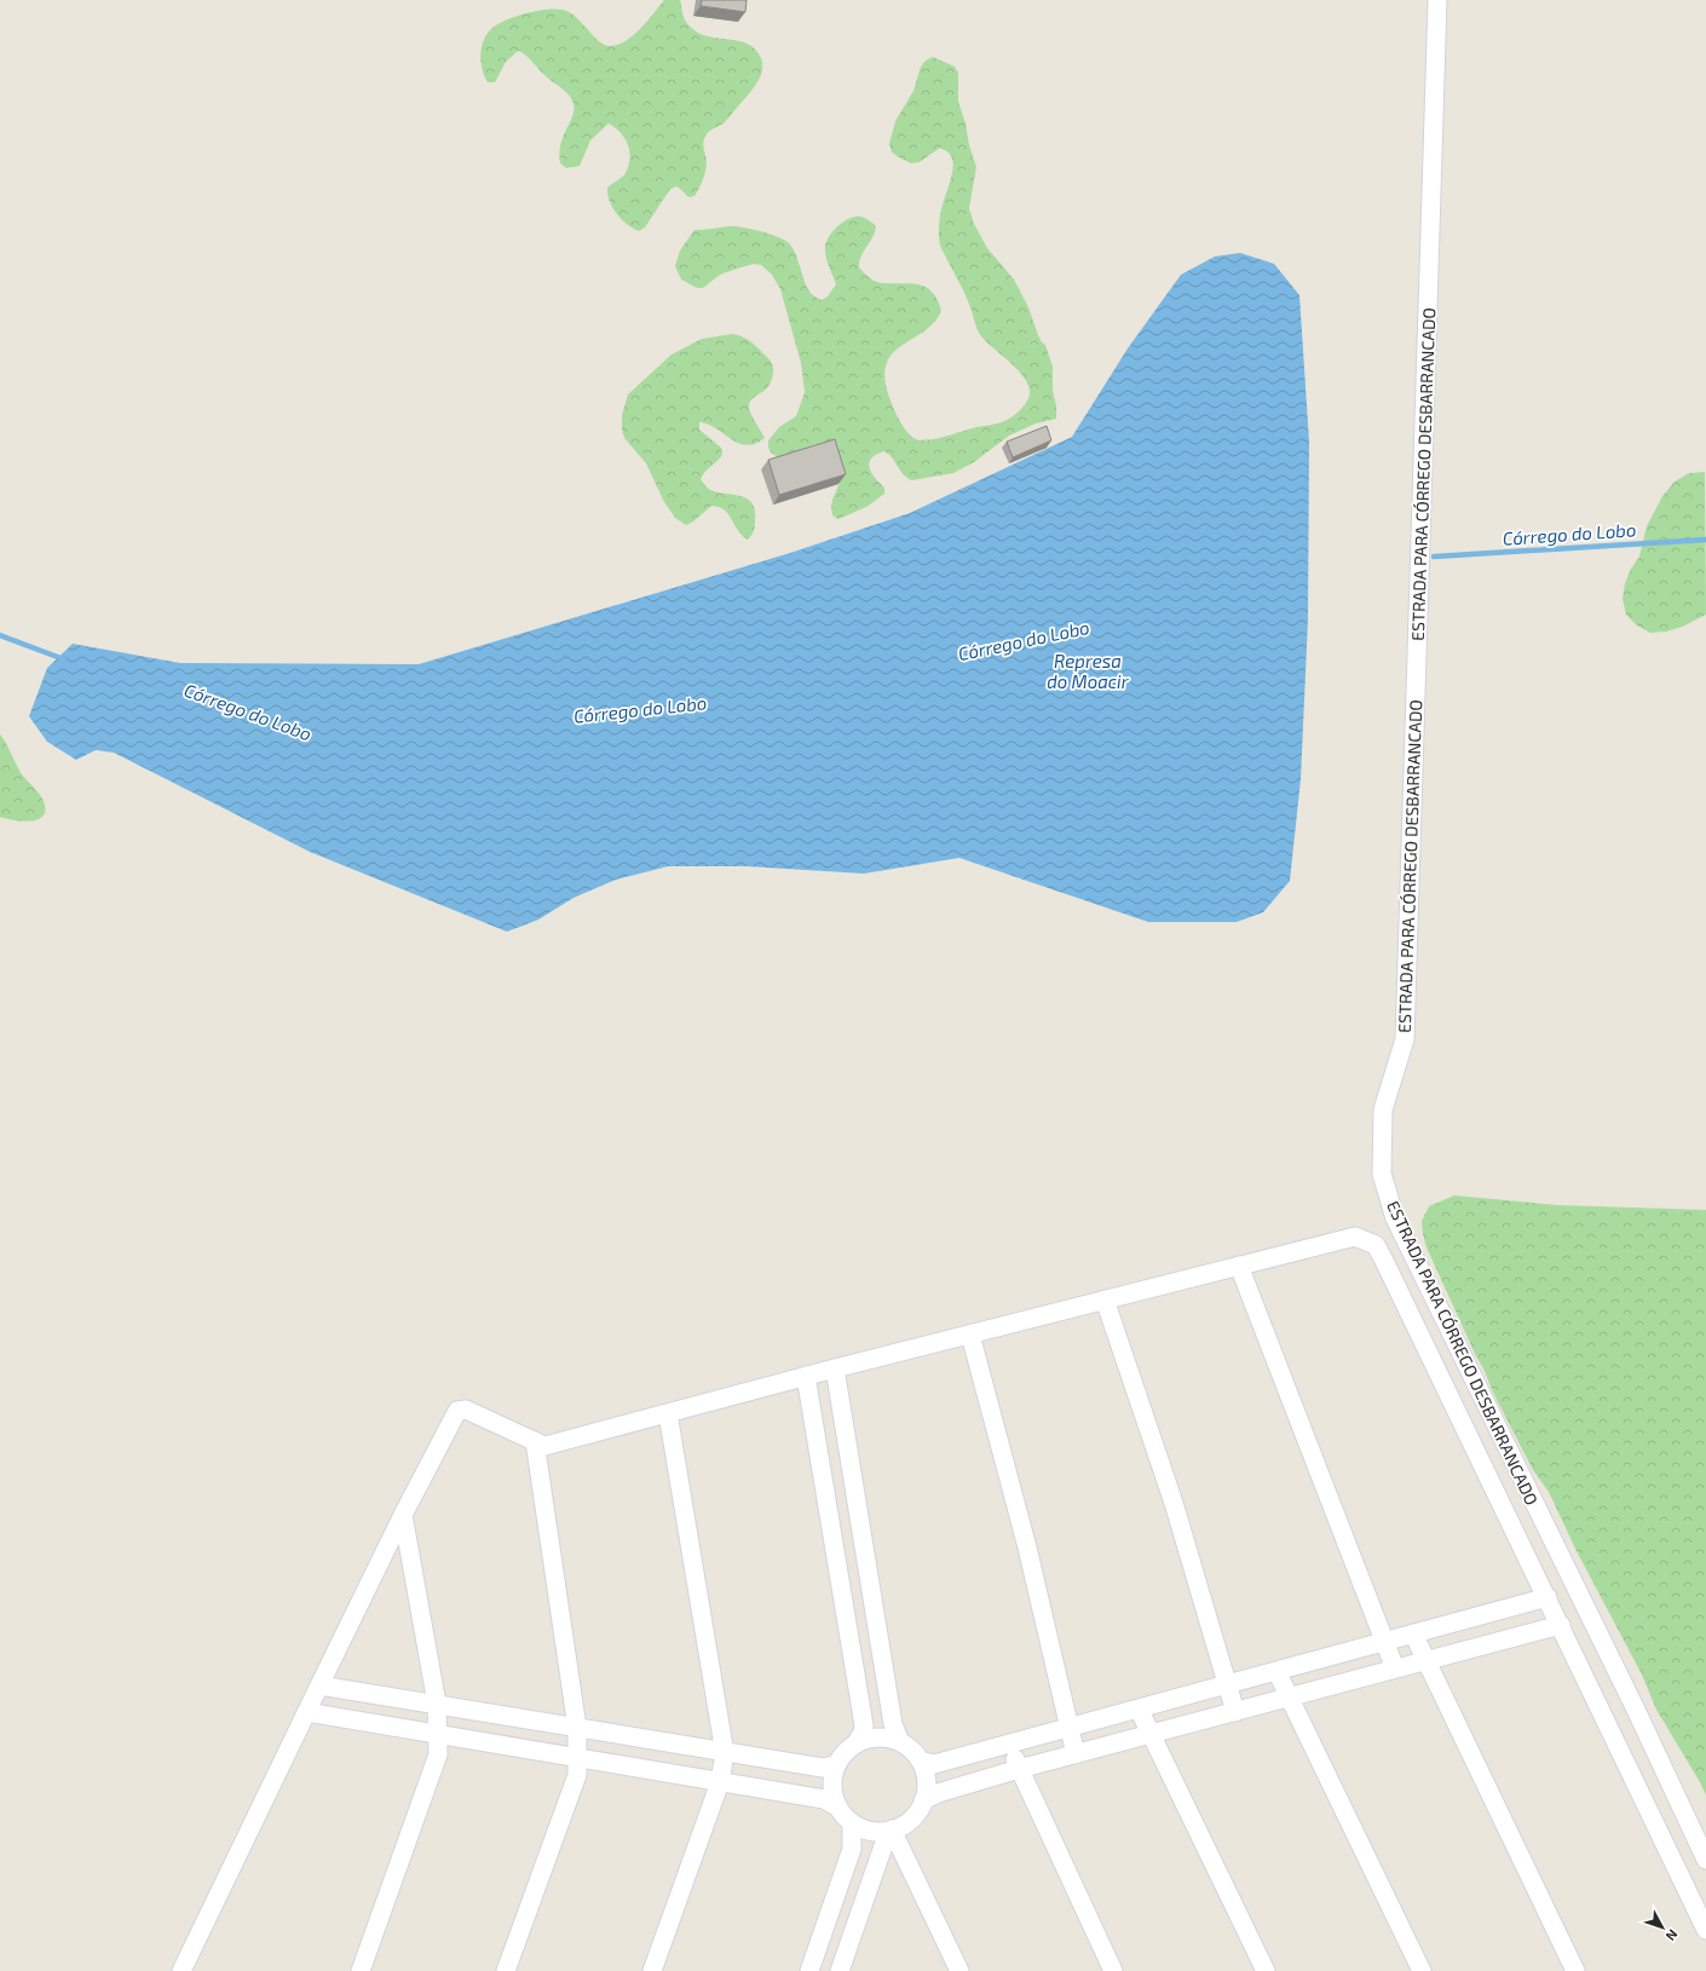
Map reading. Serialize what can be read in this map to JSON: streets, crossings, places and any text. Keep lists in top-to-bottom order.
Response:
{
  "streets": {
    "street": ["ESTRADA PARA CÓRREGO DESBARRANCADO"]
  },
  "water": ["Córrego do Lobo", "Represa do Moacir"],
  "north": "bottom right"
}
